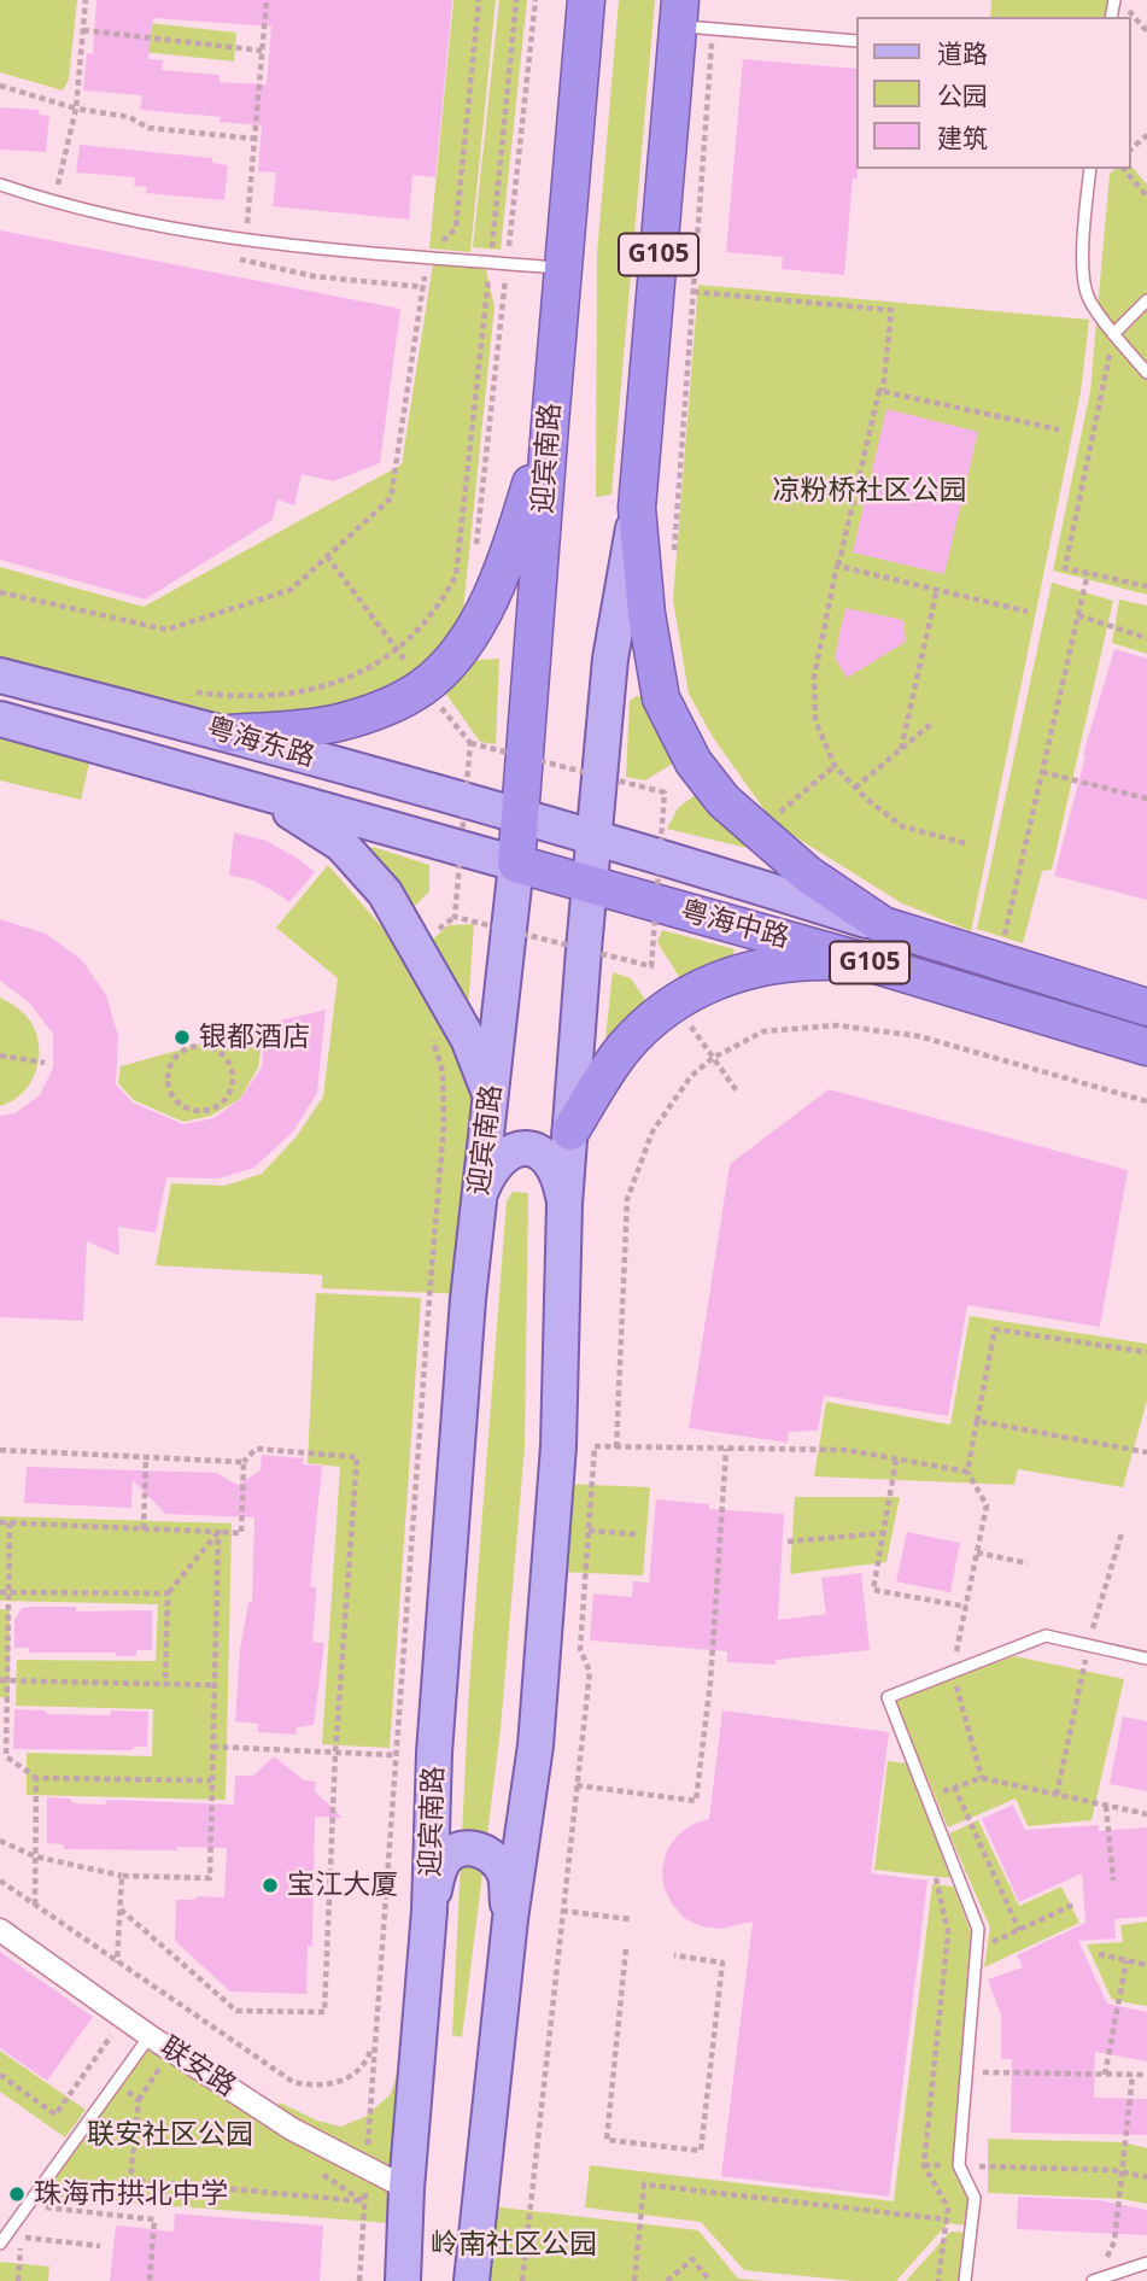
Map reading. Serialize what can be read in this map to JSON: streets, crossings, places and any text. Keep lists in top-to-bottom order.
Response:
{
  "streets": {
    "highway": ["G105", "迎宾南路", "粤海中路"],
    "main road": ["粤海东路"],
    "street": ["联安路"]
  },
  "crossings": [
    ["迎宾南路", "粤海东路"],
    ["迎宾南路", "粤海中路"],
    ["迎宾南路", "联安路"],
    ["粤海东路", "粤海中路"]
  ],
  "parks": ["凉粉桥社区公园", "联安社区公园", "岭南社区公园"],
  "places": ["银都酒店", "宝江大厦", "珠海市拱北中学"],
  "legend": ["道路", "公园", "建筑"]
}
